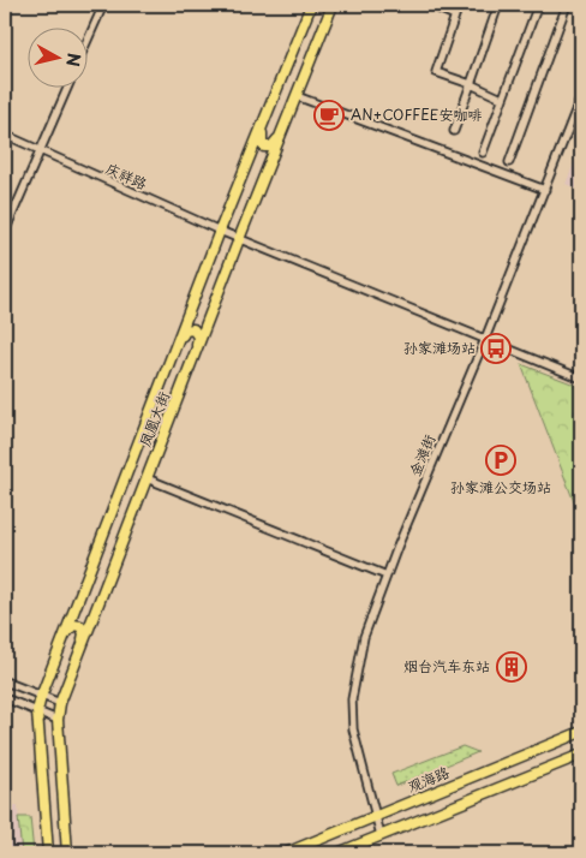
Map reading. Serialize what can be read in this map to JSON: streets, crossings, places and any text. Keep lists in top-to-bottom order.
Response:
{
  "streets": {
    "main road": ["凤凰大街", "观海路"],
    "street": ["庆祥路", "金滩街"]
  },
  "crossings": [
    ["庆祥路", "凤凰大街"],
    ["庆祥路", "金滩街"],
    ["金滩街", "观海路"]
  ],
  "places": {
    "cafe": ["AN+COFFEE安咖啡"],
    "bus stop": ["孙家滩场站"],
    "parking": ["孙家滩公交场站"],
    "building": ["烟台汽车东站"]
  },
  "north": "right"
}
